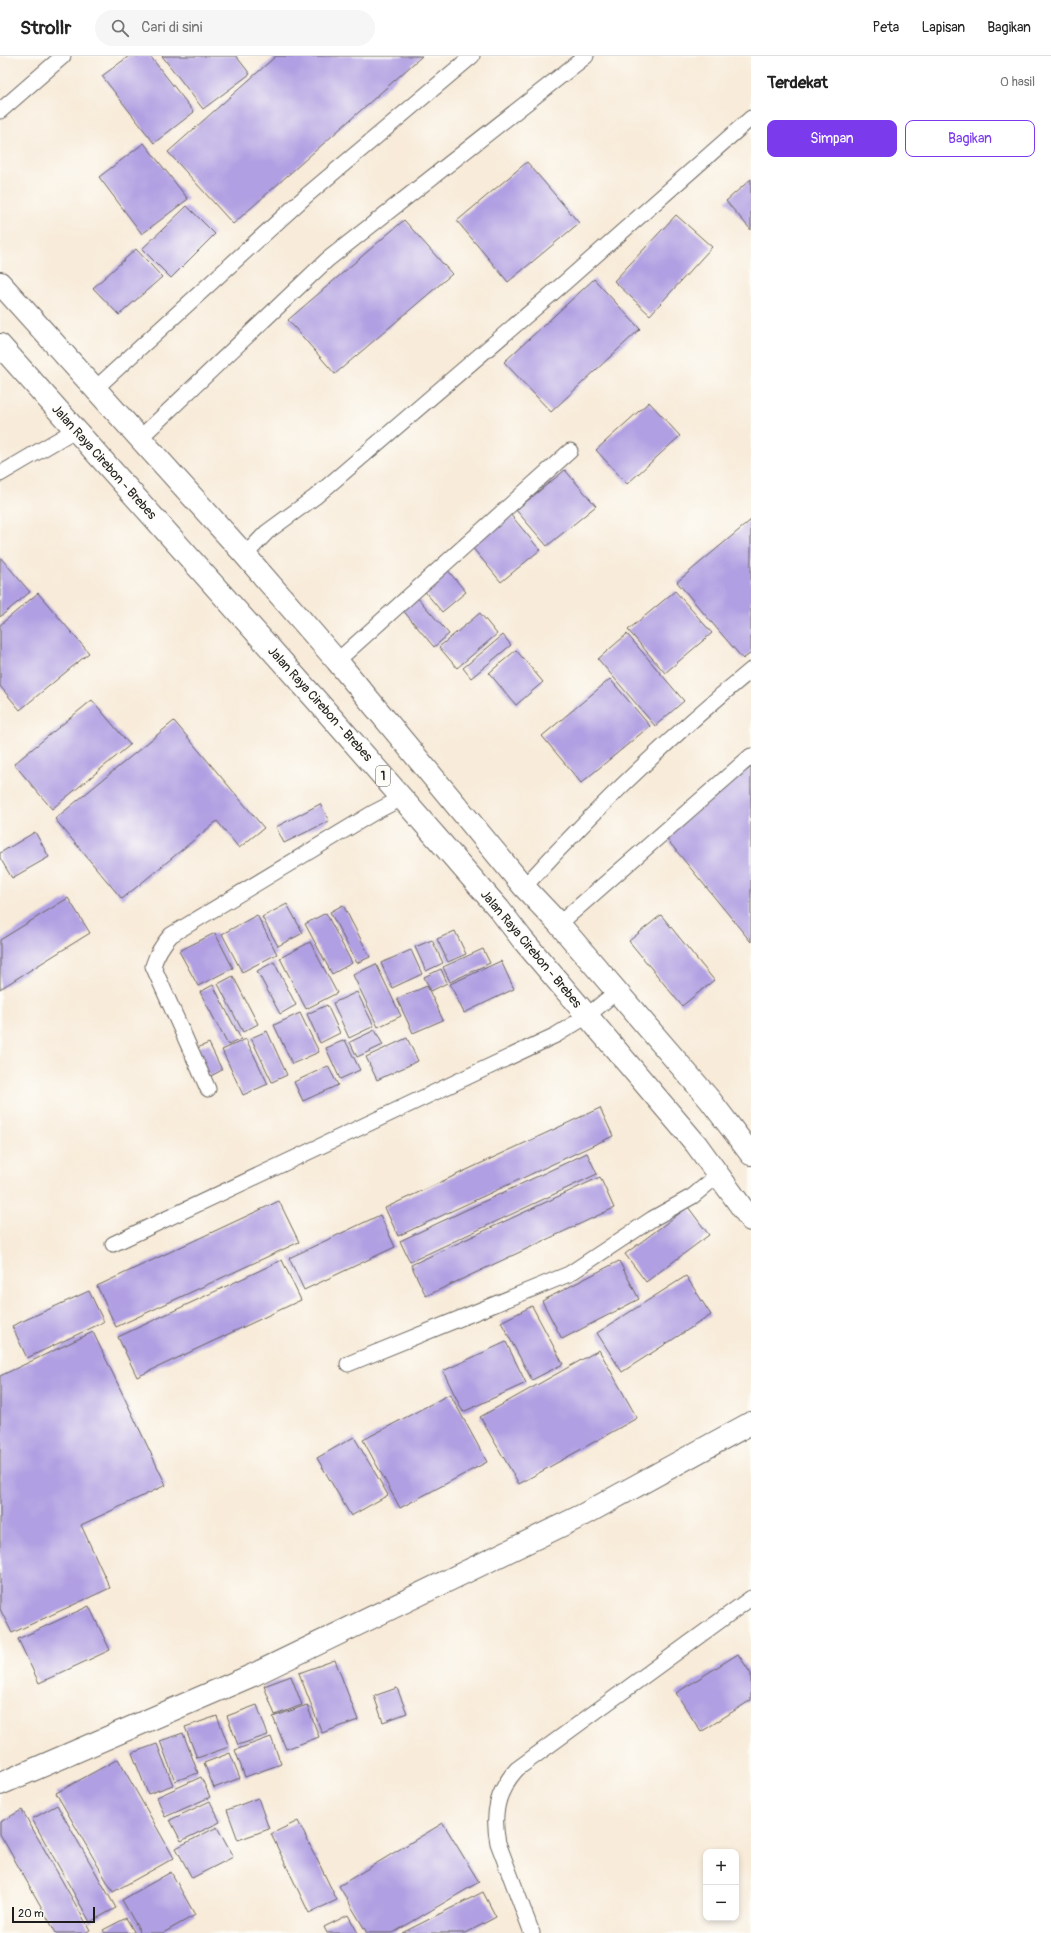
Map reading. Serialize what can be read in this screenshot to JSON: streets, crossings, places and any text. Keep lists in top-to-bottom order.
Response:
{
  "streets": {
    "main road": ["Jalan Raya Cirebon - Brebes", "1"]
  },
  "scale_bar": "20 m",
  "page": {
    "header": "Strollr",
    "search": "Cari di sini",
    "nav": ["Peta", "Lapisan", "Bagikan"],
    "heading": ["Terdekat", "0 hasil"],
    "buttons": ["Simpan", "Bagikan"],
    "map_buttons": ["+", "−"],
    "scale": "20 m"
  }
}
